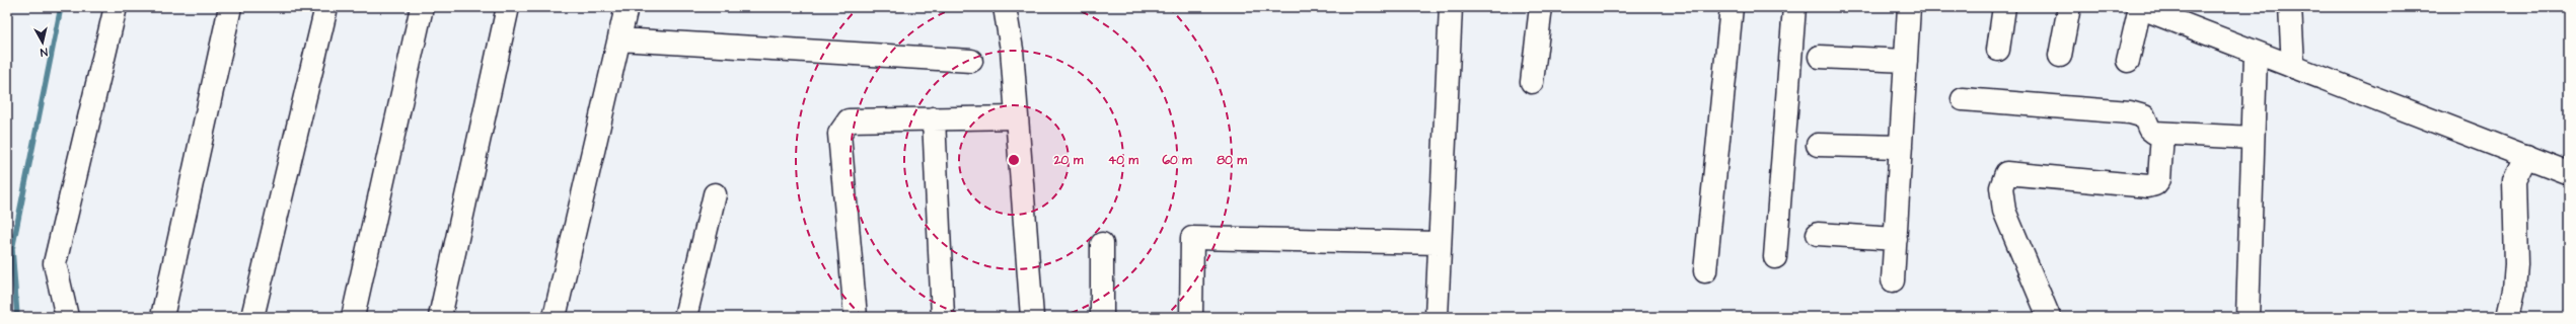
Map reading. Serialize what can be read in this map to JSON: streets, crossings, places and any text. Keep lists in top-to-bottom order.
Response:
{
  "north": "bottom",
  "rings": [
    "20 m",
    "40 m",
    "60 m",
    "80 m"
  ]
}
